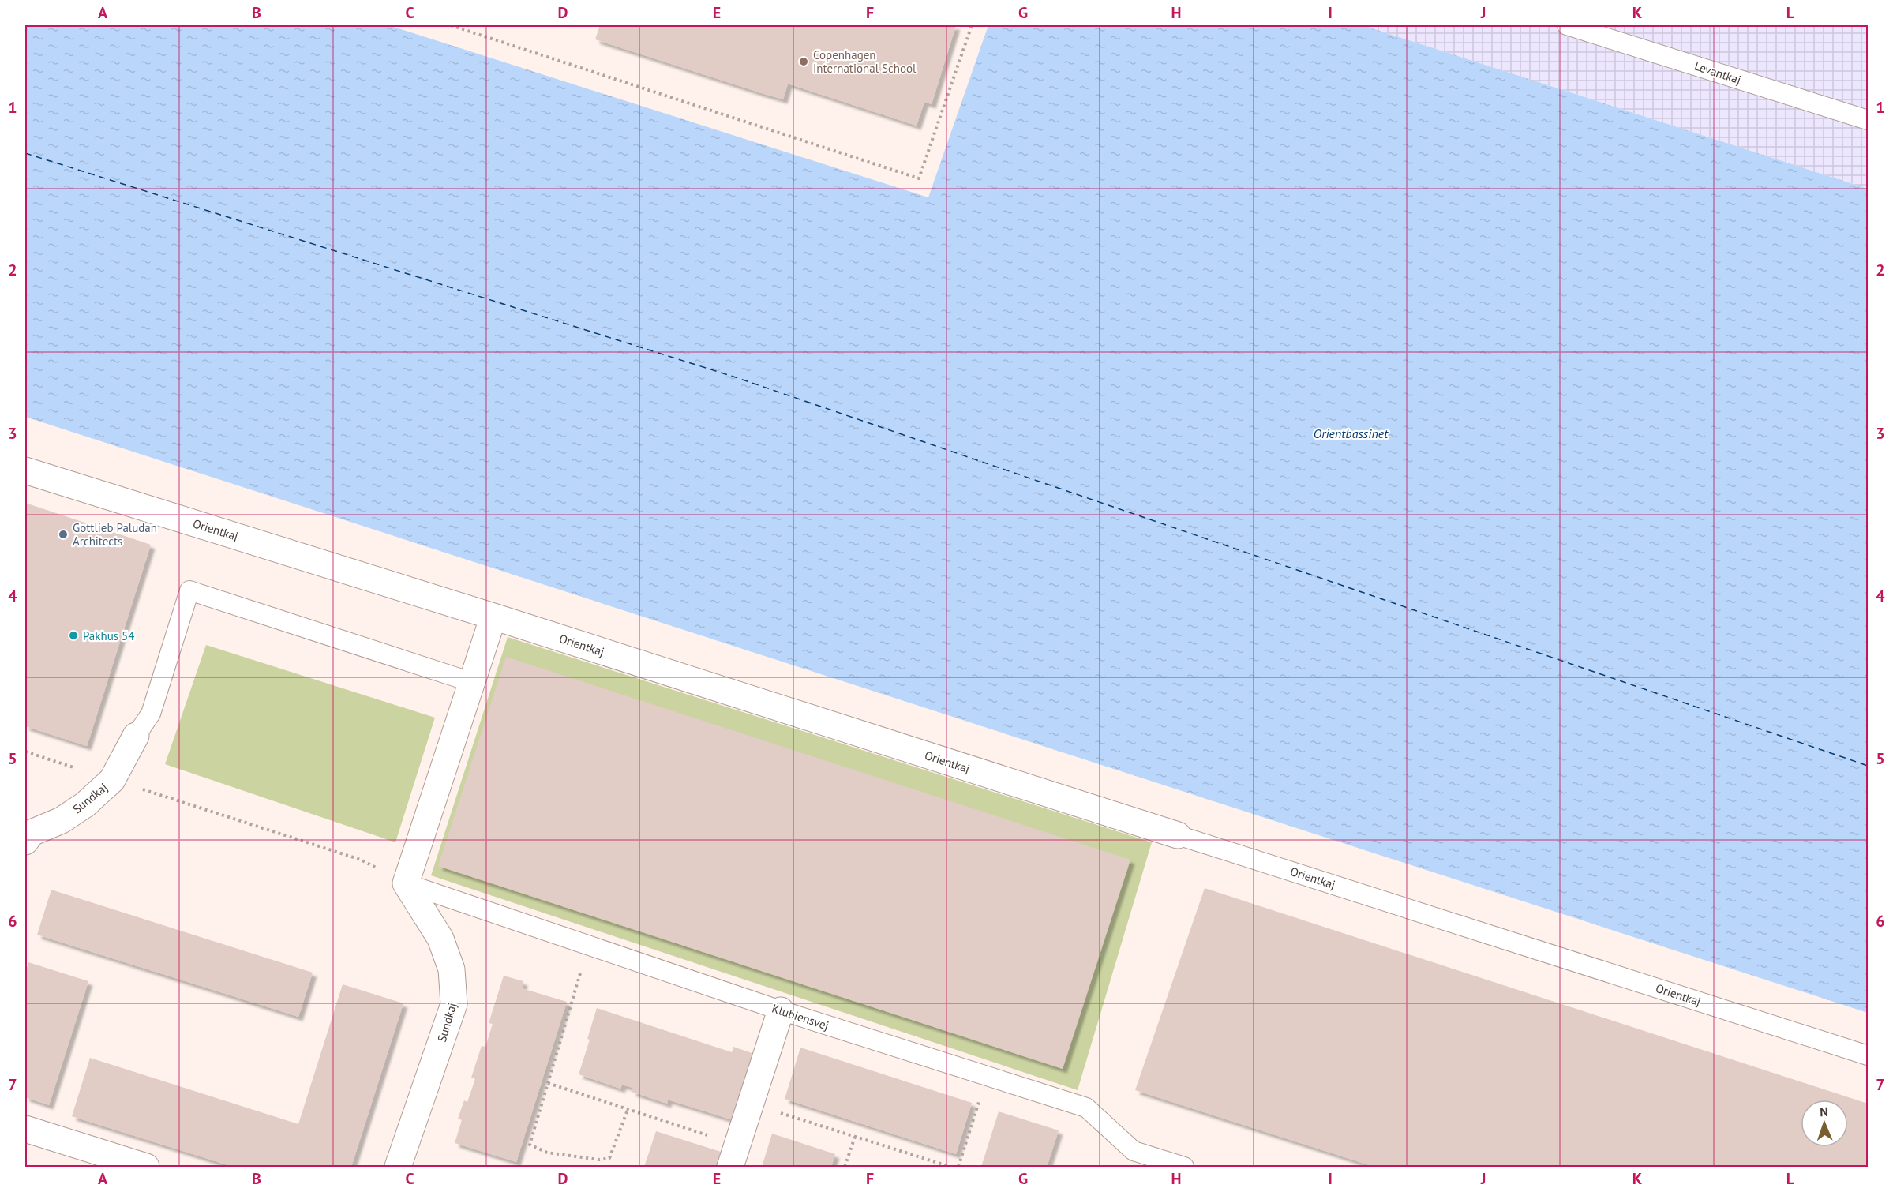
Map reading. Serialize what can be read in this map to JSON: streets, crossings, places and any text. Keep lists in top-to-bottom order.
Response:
{
  "streets": {
    "street": ["Orientkaj", "Sundkaj"],
    "lane": ["Levantkaj", "Klubiensvej"]
  },
  "crossings": [
    ["Sundkaj", "Klubiensvej"]
  ],
  "water": ["Orientbassinet"],
  "places": ["Copenhagen International School", "Gottlieb Paludan Architects", "Pakhus 54"],
  "north": "top",
  "grid": {
    "columns": [
      "A",
      "B",
      "C",
      "D",
      "E",
      "F",
      "G",
      "H",
      "I",
      "J",
      "K",
      "L"
    ],
    "rows": [
      "1",
      "2",
      "3",
      "4",
      "5",
      "6",
      "7"
    ]
  }
}
